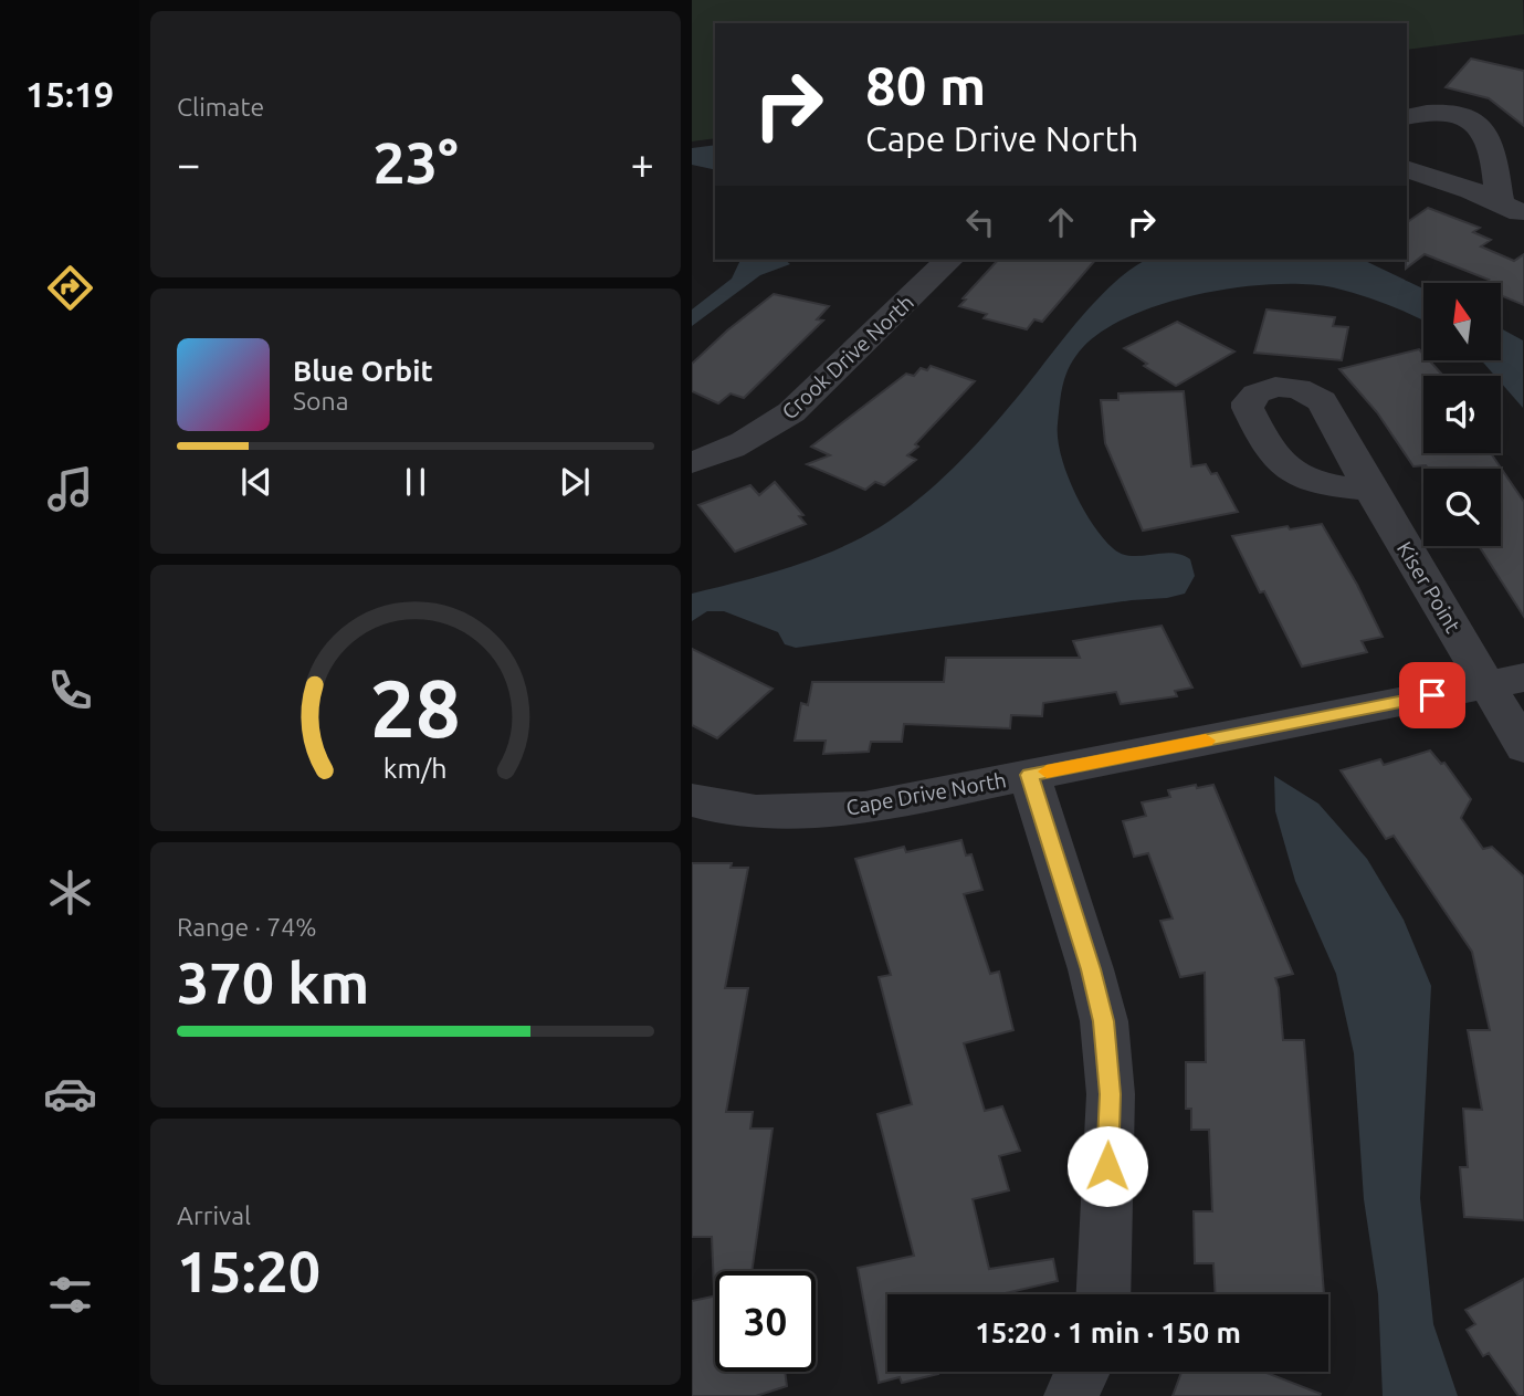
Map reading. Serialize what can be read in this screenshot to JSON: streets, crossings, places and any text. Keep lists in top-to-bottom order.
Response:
{
  "streets": {
    "street": ["Crook Drive North", "Kiser Point", "Cape Drive North"]
  },
  "crossings": [
    ["Kiser Point", "Cape Drive North"]
  ],
  "north": "top",
  "page": {
    "tabs": "15:19",
    "tile": [
      "Climate",
      ["Range · 74%", "370 km"],
      ["Arrival", "15:20"]
    ],
    "turn": ["80 m", "Cape Drive North"],
    "heat": ["−", "23°", "+"],
    "song": ["Blue Orbit", "Sona"],
    "limit": "30",
    "trip": "15:20 · 1 min · 150 m",
    "gauge": ["28", "km/h"]
  }
}
